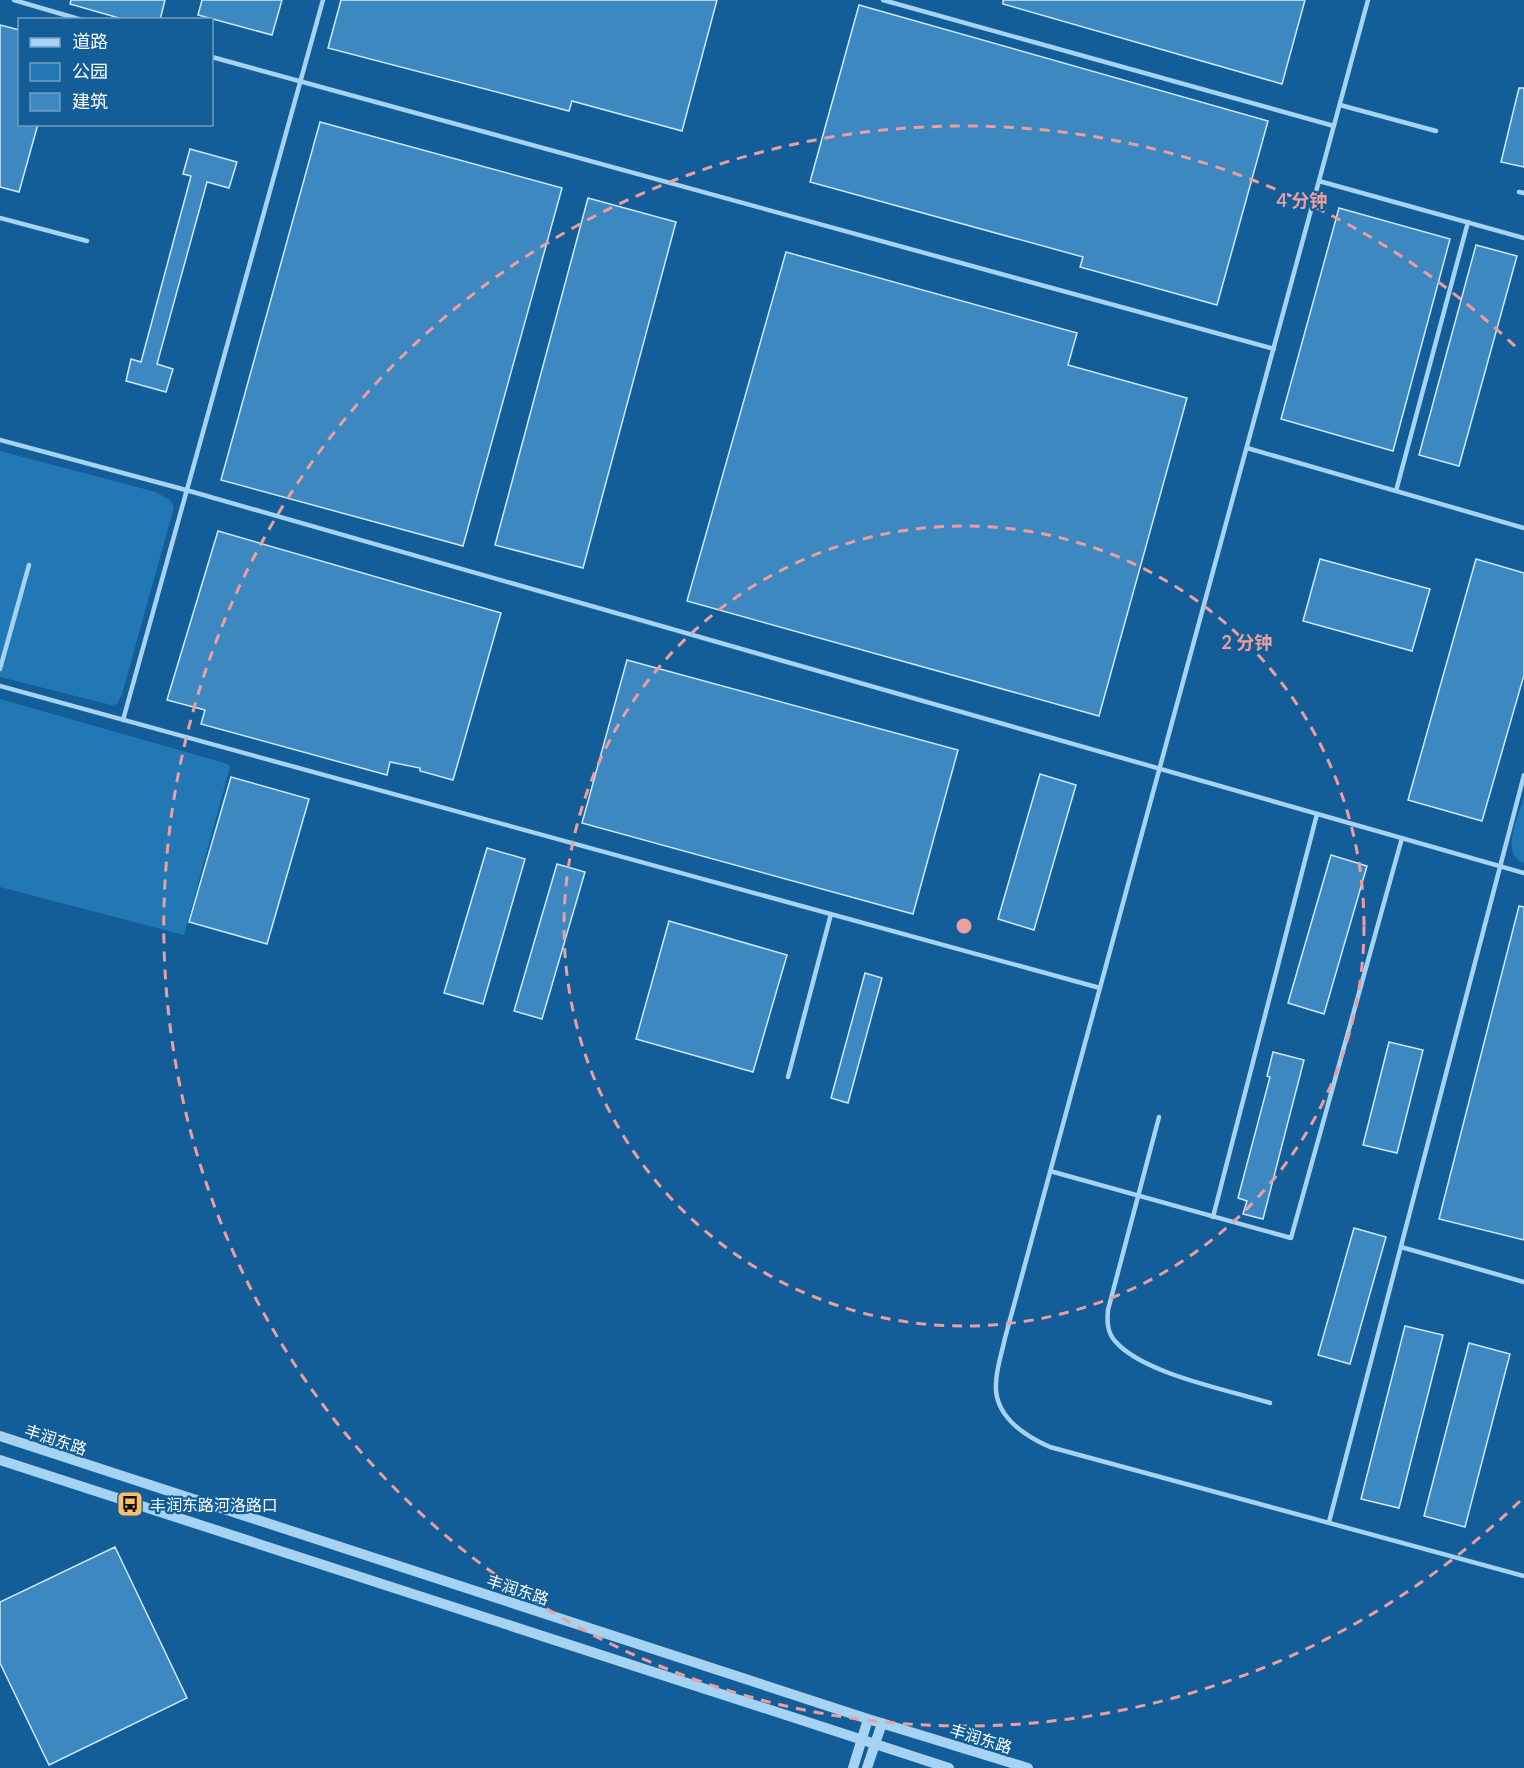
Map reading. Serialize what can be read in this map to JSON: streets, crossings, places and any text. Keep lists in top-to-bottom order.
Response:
{
  "streets": {
    "street": ["丰润东路"]
  },
  "places": {
    "bus stop": ["丰润东路河洛路口"]
  },
  "legend": ["道路", "公园", "建筑"],
  "rings": ["4 分钟", "2 分钟"]
}
